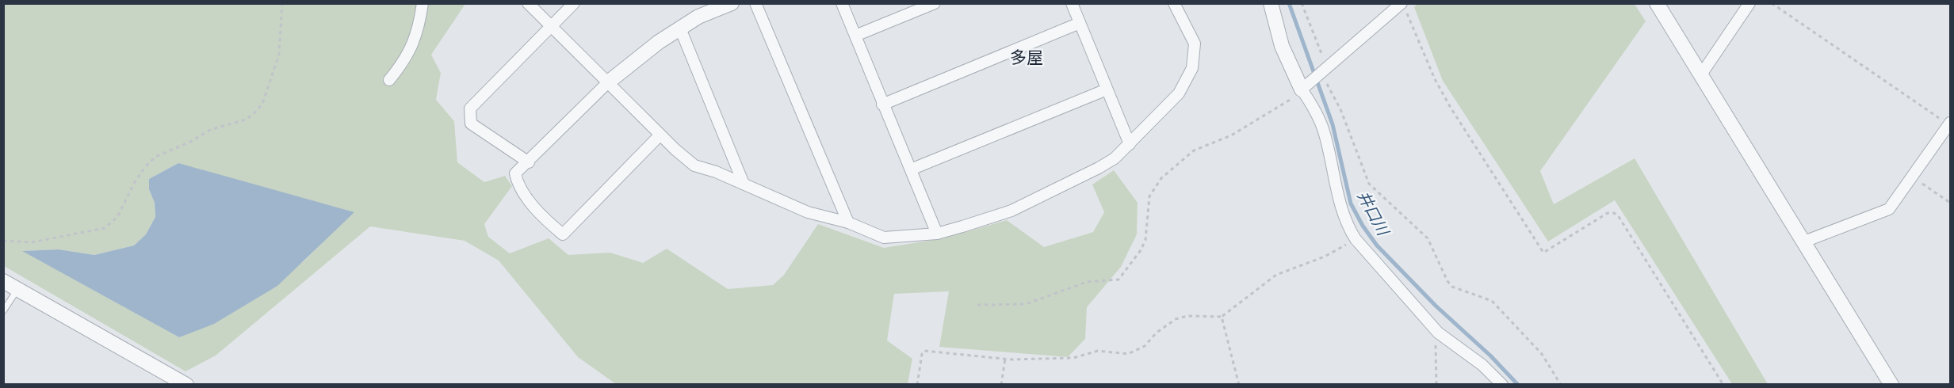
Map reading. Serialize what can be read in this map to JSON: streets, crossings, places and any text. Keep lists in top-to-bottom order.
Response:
{
  "districts": ["多屋"],
  "water": ["井口川"]
}
